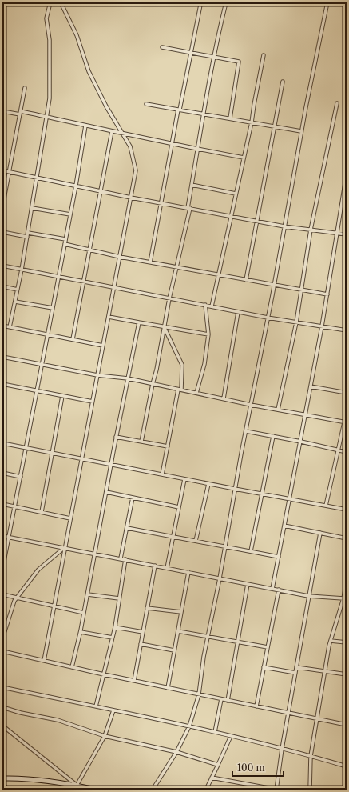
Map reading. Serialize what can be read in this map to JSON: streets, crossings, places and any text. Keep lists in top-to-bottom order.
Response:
{
  "scale_bar": "100 m"
}
